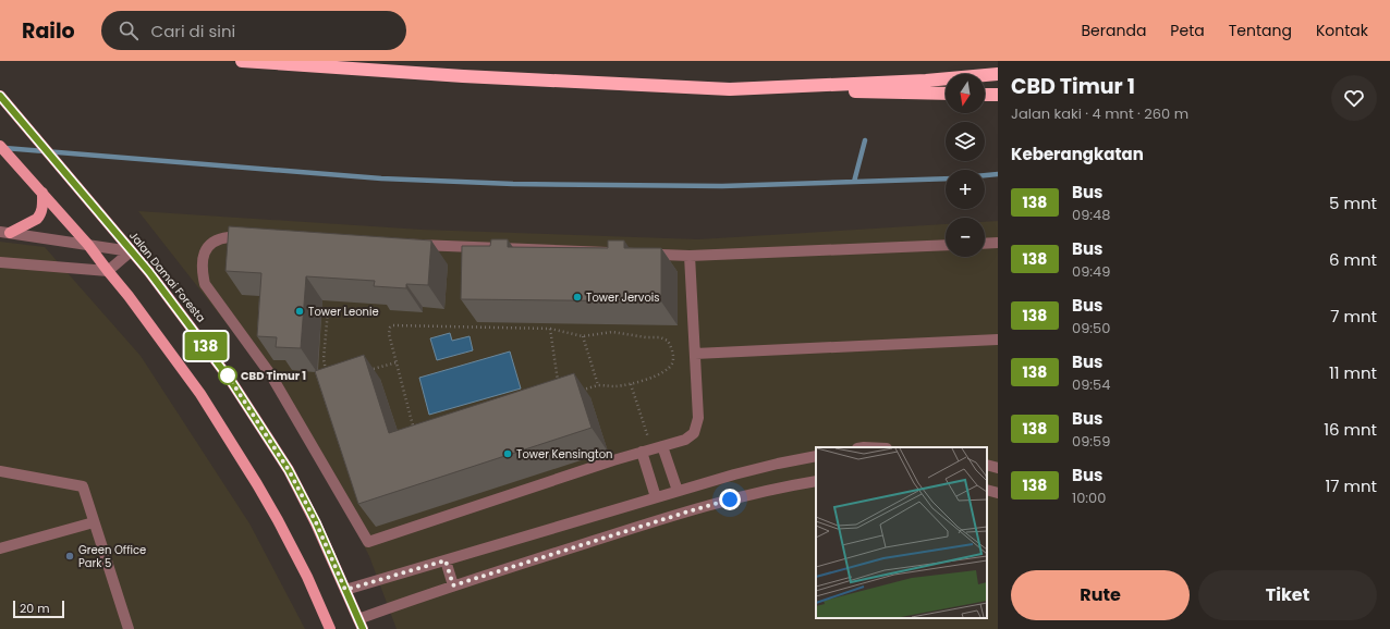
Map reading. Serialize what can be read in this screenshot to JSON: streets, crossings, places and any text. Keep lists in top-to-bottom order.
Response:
{
  "streets": {
    "main road": ["Jalan Damai Foresta"]
  },
  "places": [
    "Tower Jervois",
    "Tower Leonie",
    "CBD Timur 1",
    "Tower Kensington",
    "Green Office Park 5"
  ],
  "lines": ["bus line 138"],
  "scale_bar": "20 m",
  "north": "bottom",
  "page": {
    "header": "Railo",
    "search": "Cari di sini",
    "nav": [
      "Beranda",
      "Peta",
      "Tentang",
      "Kontak"
    ],
    "on_map": "138",
    "heading": [
      ["CBD Timur 1", "Jalan kaki · 4 mnt · 260 m"],
      "Keberangkatan"
    ],
    "map_buttons": ["+", "−"],
    "list": [
      {
        "mark": "138",
        "name": "Bus",
        "note": "09:48",
        "value": "5 mnt"
      },
      {
        "mark": "138",
        "name": "Bus",
        "note": "09:49",
        "value": "6 mnt"
      },
      {
        "mark": "138",
        "name": "Bus",
        "note": "09:50",
        "value": "7 mnt"
      },
      {
        "mark": "138",
        "name": "Bus",
        "note": "09:54",
        "value": "11 mnt"
      },
      {
        "mark": "138",
        "name": "Bus",
        "note": "09:59",
        "value": "16 mnt"
      },
      {
        "mark": "138",
        "name": "Bus",
        "note": "10:00",
        "value": "17 mnt"
      }
    ],
    "buttons": ["Rute", "Tiket"],
    "scale": "20 m"
  }
}
